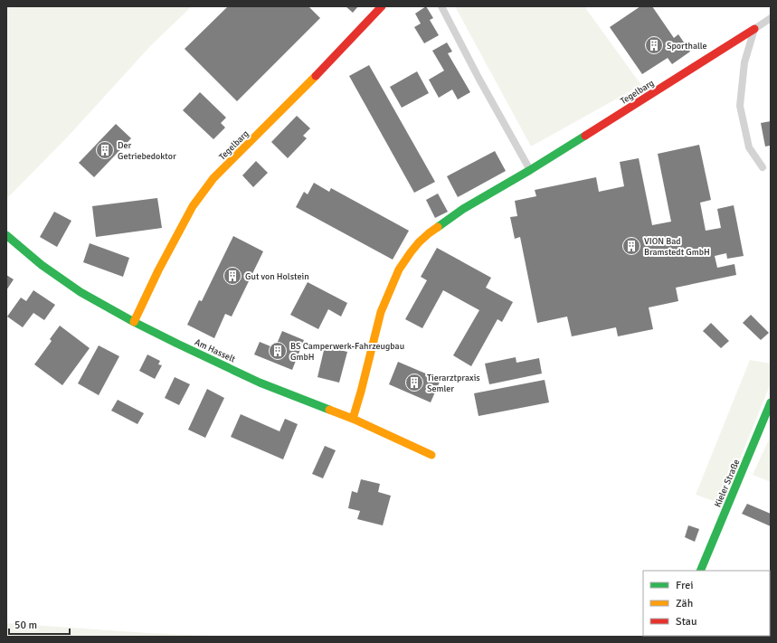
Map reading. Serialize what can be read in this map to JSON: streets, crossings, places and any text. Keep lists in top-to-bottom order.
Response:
{
  "streets": {
    "street": ["Tegelbarg", "Am Hasselt", "Kieler Straße"]
  },
  "crossings": [
    ["Tegelbarg", "Am Hasselt"]
  ],
  "places": {
    "building": [
      "Sporthalle",
      "Der Getriebedoktor",
      "VION Bad Bramstedt GmbH",
      "Gut von Holstein",
      "BS Camperwerk-Fahrzeugbau GmbH",
      "Tierarztpraxis Semler"
    ]
  },
  "legend": ["Frei", "Zäh", "Stau"],
  "scale_bar": "50 m"
}
